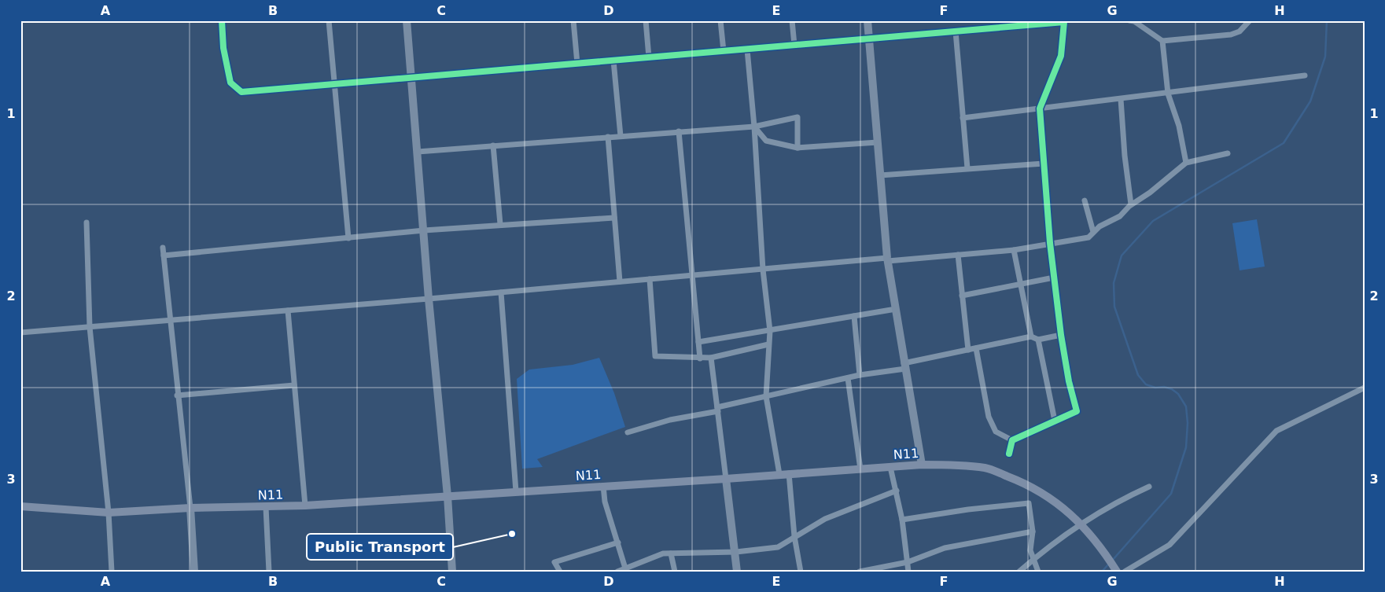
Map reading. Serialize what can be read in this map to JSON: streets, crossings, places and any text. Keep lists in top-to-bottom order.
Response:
{
  "streets": {
    "main road": ["N11"]
  },
  "places": ["Public Transport"],
  "grid": {
    "columns": [
      "A",
      "B",
      "C",
      "D",
      "E",
      "F",
      "G",
      "H"
    ],
    "rows": ["1", "2", "3"]
  }
}
